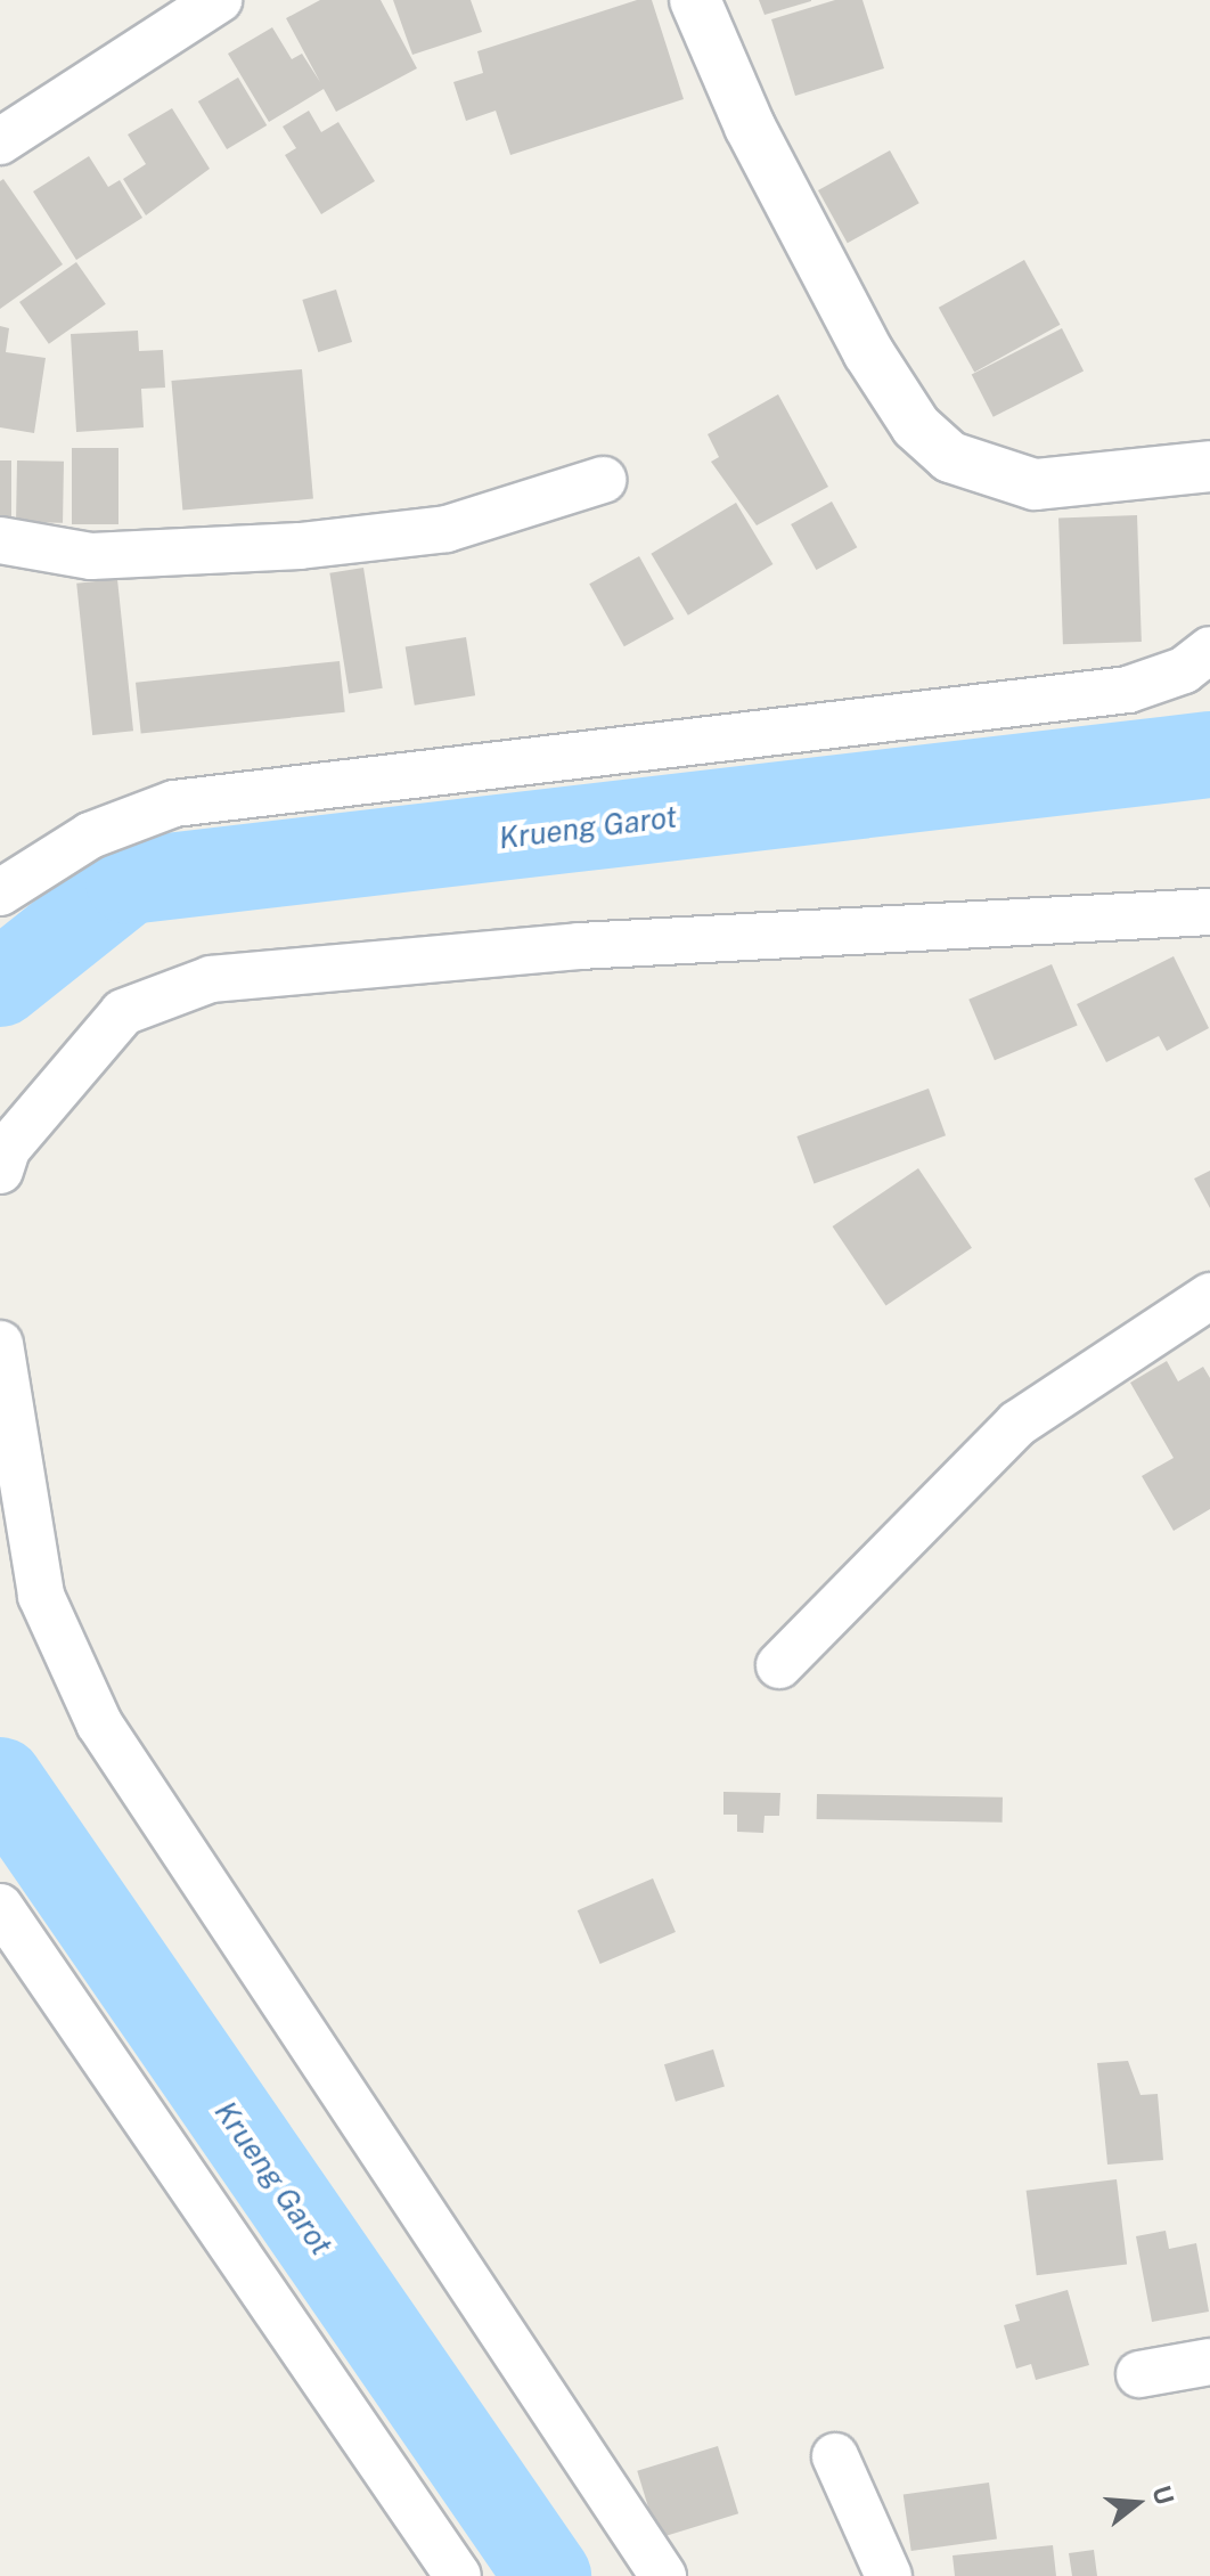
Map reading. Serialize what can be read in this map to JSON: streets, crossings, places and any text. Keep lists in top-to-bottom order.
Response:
{
  "water": ["Krueng Garot"],
  "north": "right"
}
